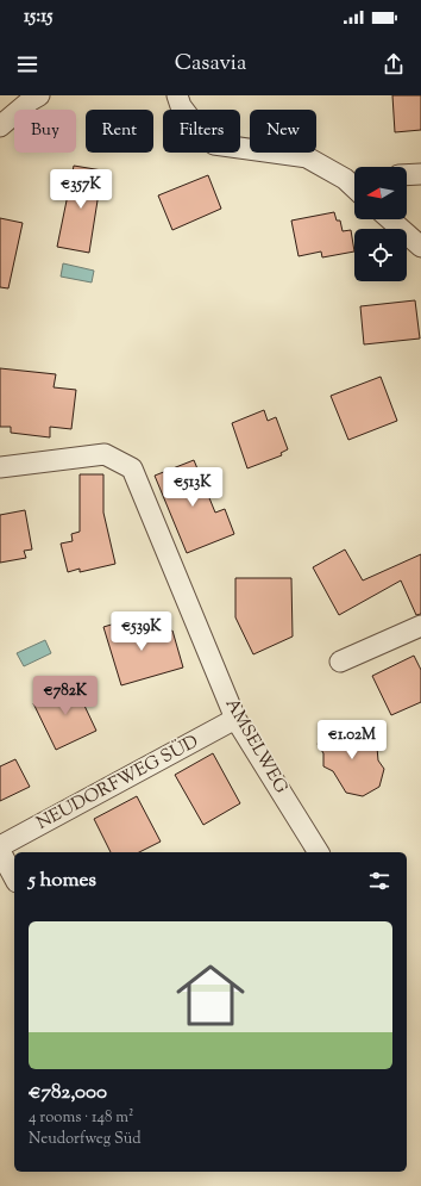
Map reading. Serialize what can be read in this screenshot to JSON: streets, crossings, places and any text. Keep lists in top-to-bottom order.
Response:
{
  "streets": {
    "street": ["AMSELWEG", "NEUDORFWEG SÜD"]
  },
  "crossings": [
    ["AMSELWEG", "NEUDORFWEG SÜD"]
  ],
  "north": "left",
  "page": {
    "status": "15:15",
    "header": "Casavia",
    "chip": [
      "Buy",
      "Rent",
      "Filters",
      "New"
    ],
    "price": [
      "€357K",
      "€513K",
      "€539K",
      "€782K",
      "€1.02M"
    ],
    "heading": "5 homes",
    "list": [
      {
        "name": "€782,000",
        "note": "4 rooms · 148 m² · Neudorfweg Süd"
      }
    ]
  }
}
